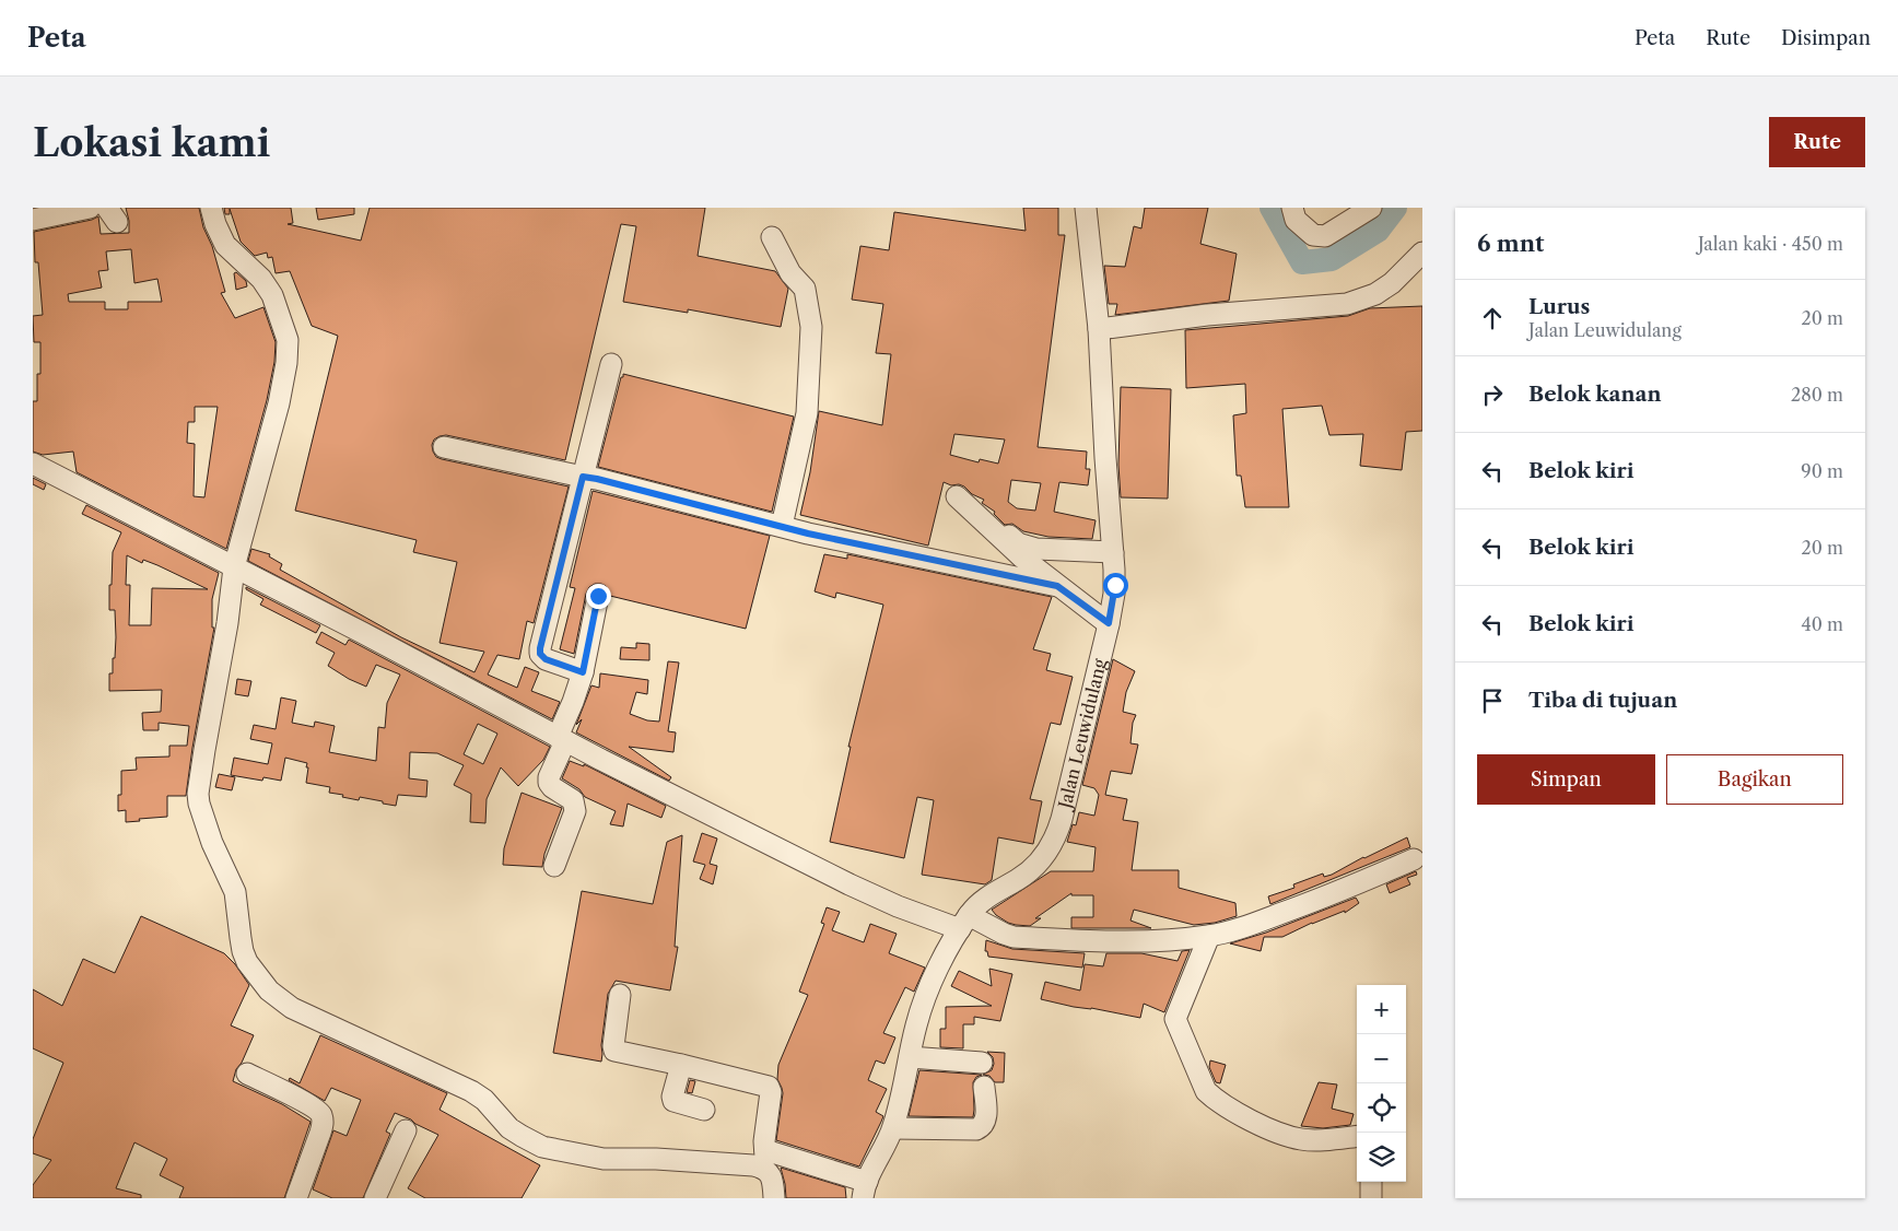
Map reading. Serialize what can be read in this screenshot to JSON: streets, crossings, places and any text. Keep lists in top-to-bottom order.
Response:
{
  "streets": {
    "street": ["Jalan Leuwidulang"]
  },
  "page": {
    "header": "Peta",
    "nav": ["Peta", "Rute", "Disimpan"],
    "buttons": [
      "Rute",
      ["Simpan", "Bagikan"]
    ],
    "title": "Lokasi kami",
    "heading": ["6 mnt", "Jalan kaki · 450 m"],
    "list": [
      ["Lurus", "Jalan Leuwidulang", "20 m"],
      ["Belok kanan", "280 m"],
      ["Belok kiri", "90 m"],
      ["Belok kiri", "20 m"],
      ["Belok kiri", "40 m"],
      "Tiba di tujuan"
    ],
    "map_buttons": ["+", "−"]
  }
}
